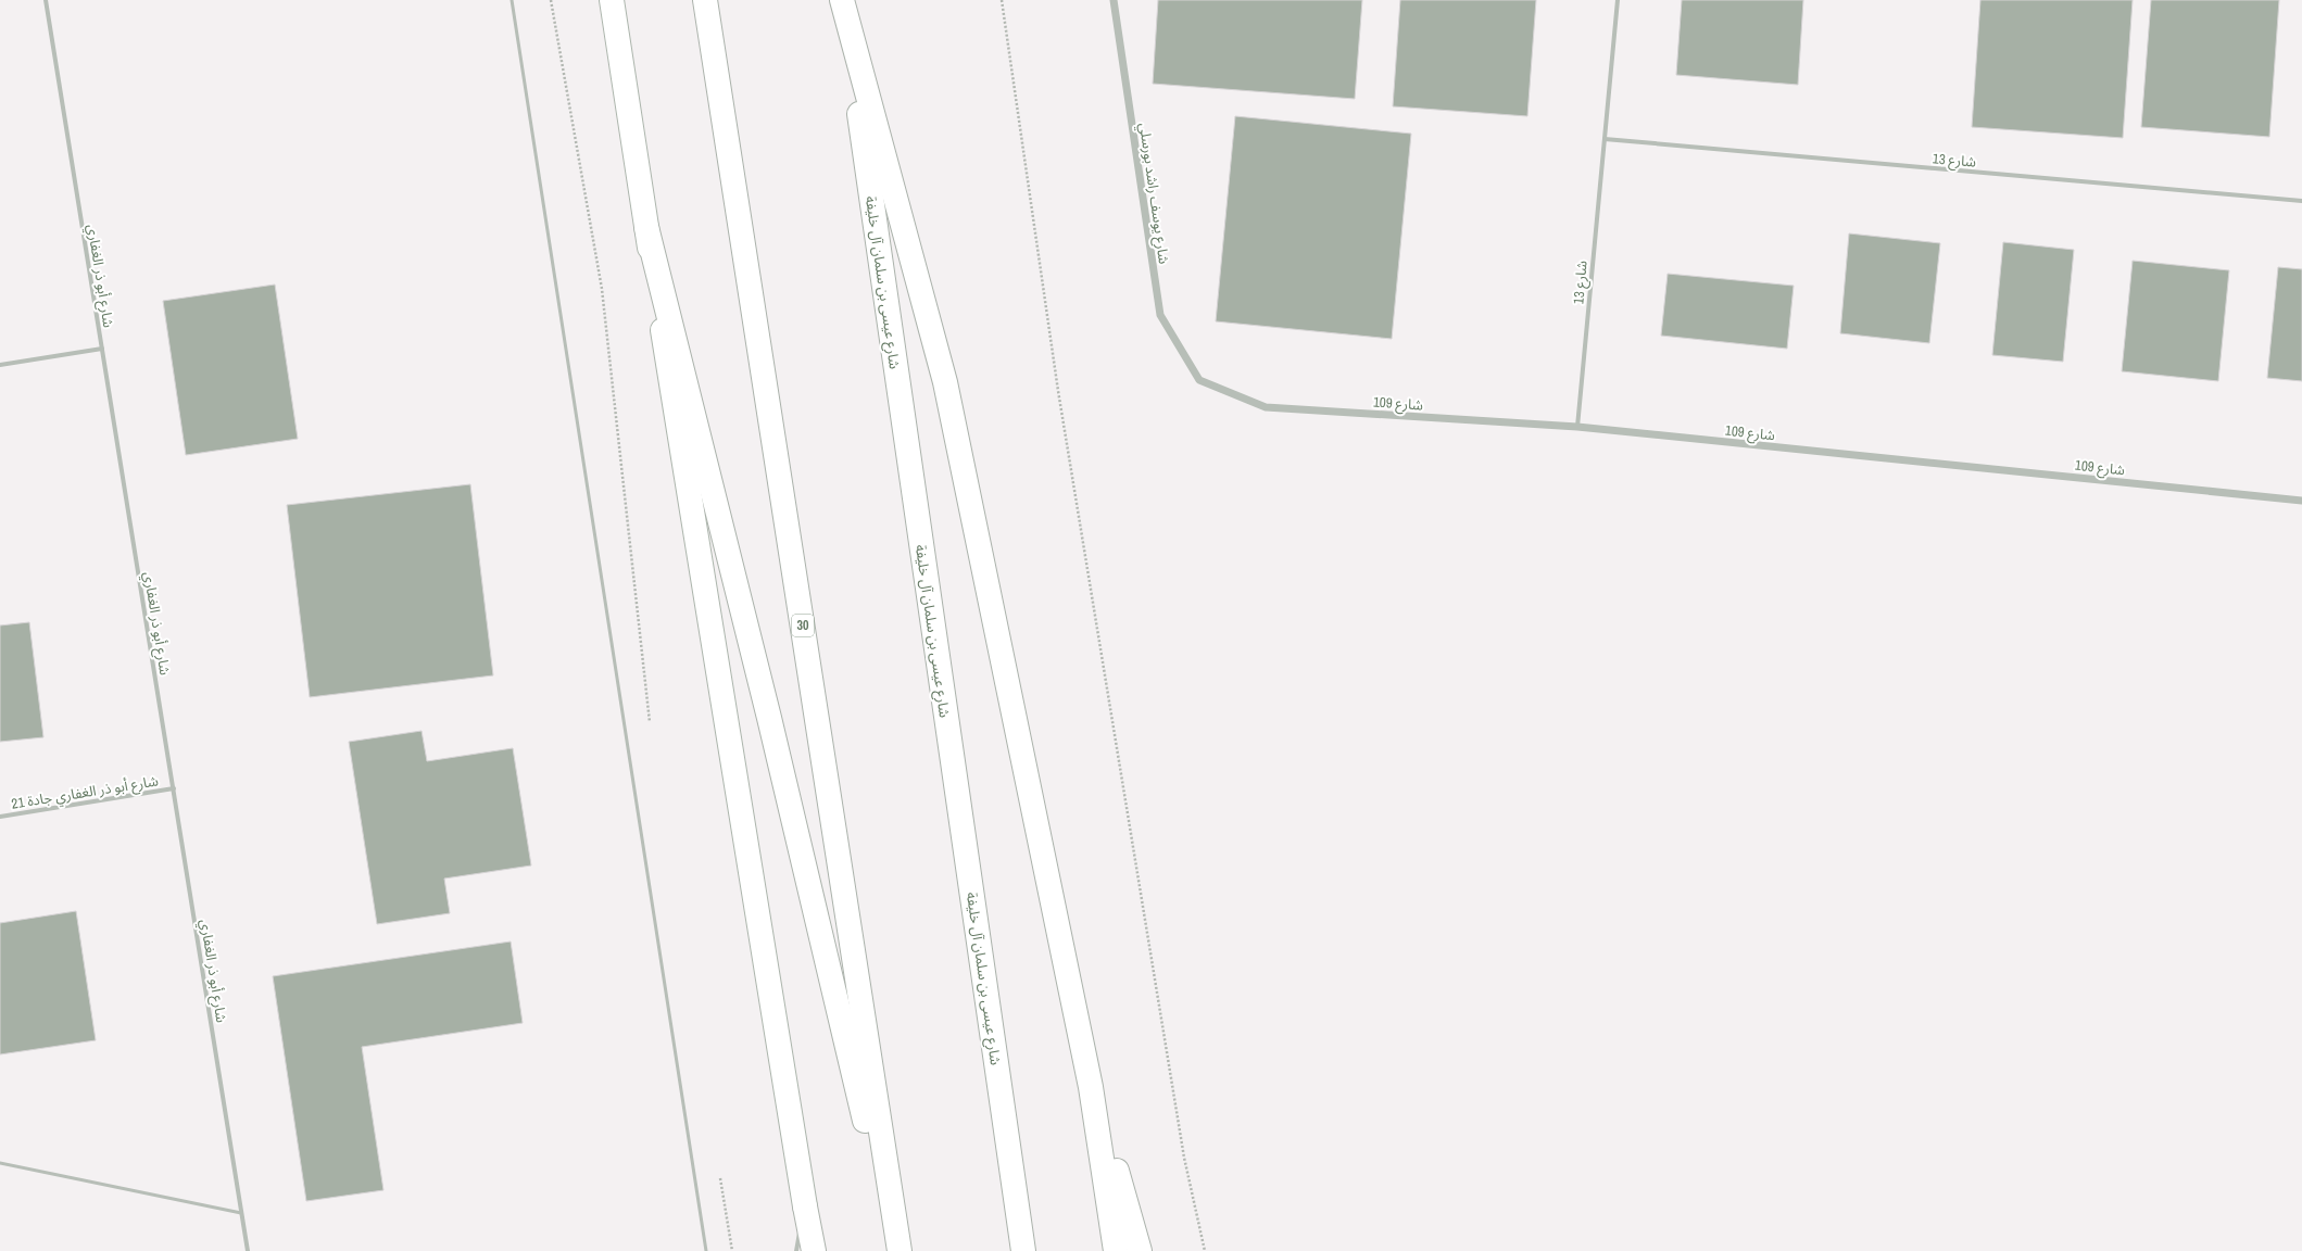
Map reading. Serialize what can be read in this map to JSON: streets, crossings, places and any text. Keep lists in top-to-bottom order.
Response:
{
  "streets": {
    "main road": ["شارع عيسى بن سلمان آل خليفة", "30"],
    "street": [
      "شارع 13",
      "شارع يوسف راشد بورسلي",
      "شارع أبو ذر الغفاري",
      "شارع 109",
      "شارع أبو ذر الغفاري جادة 21"
    ]
  },
  "crossings": [
    ["شارع 13", "شارع 109"],
    ["شارع يوسف راشد بورسلي", "شارع 109"],
    ["شارع أبو ذر الغفاري", "شارع أبو ذر الغفاري جادة 21"]
  ]
}
